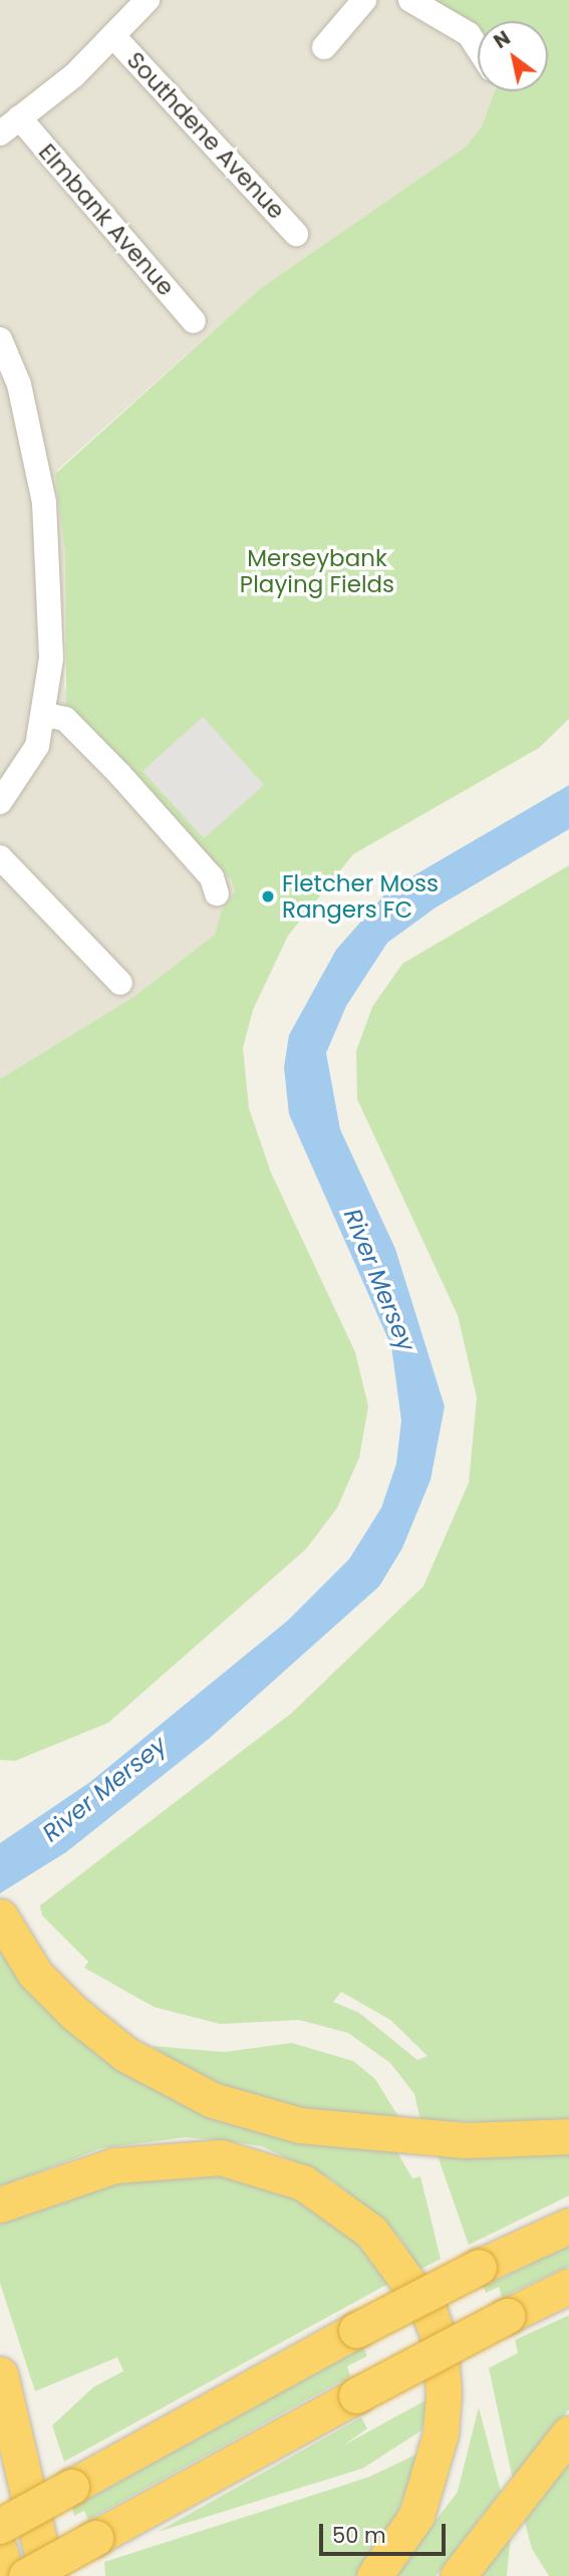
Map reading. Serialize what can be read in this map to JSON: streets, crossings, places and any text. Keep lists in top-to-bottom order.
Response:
{
  "streets": {
    "street": ["Southdene Avenue", "Elmbank Avenue"]
  },
  "water": ["River Mersey"],
  "parks": ["Merseybank Playing Fields"],
  "places": ["Fletcher Moss Rangers FC"],
  "scale_bar": "50 m",
  "north": "top left"
}
